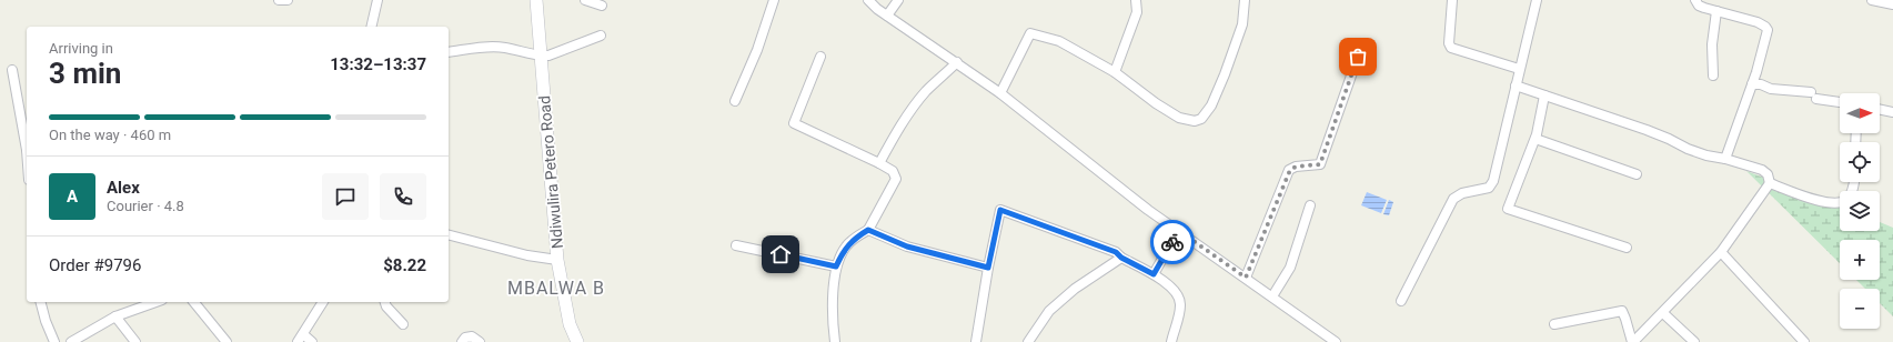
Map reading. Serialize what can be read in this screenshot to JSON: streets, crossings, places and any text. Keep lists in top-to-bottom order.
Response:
{
  "streets": {
    "street": ["Ndiwulira Petero Road"]
  },
  "districts": ["MBALWA B"],
  "north": "right",
  "page": {
    "heading": ["3 min", "Arriving in", "13:32–13:37"],
    "panel": [
      "Alex",
      "Courier · 4.8",
      "Order #9796",
      "$8.22"
    ],
    "map_buttons": ["+", "−"],
    "bar": "On the way · 460 m",
    "round": "A"
  }
}
